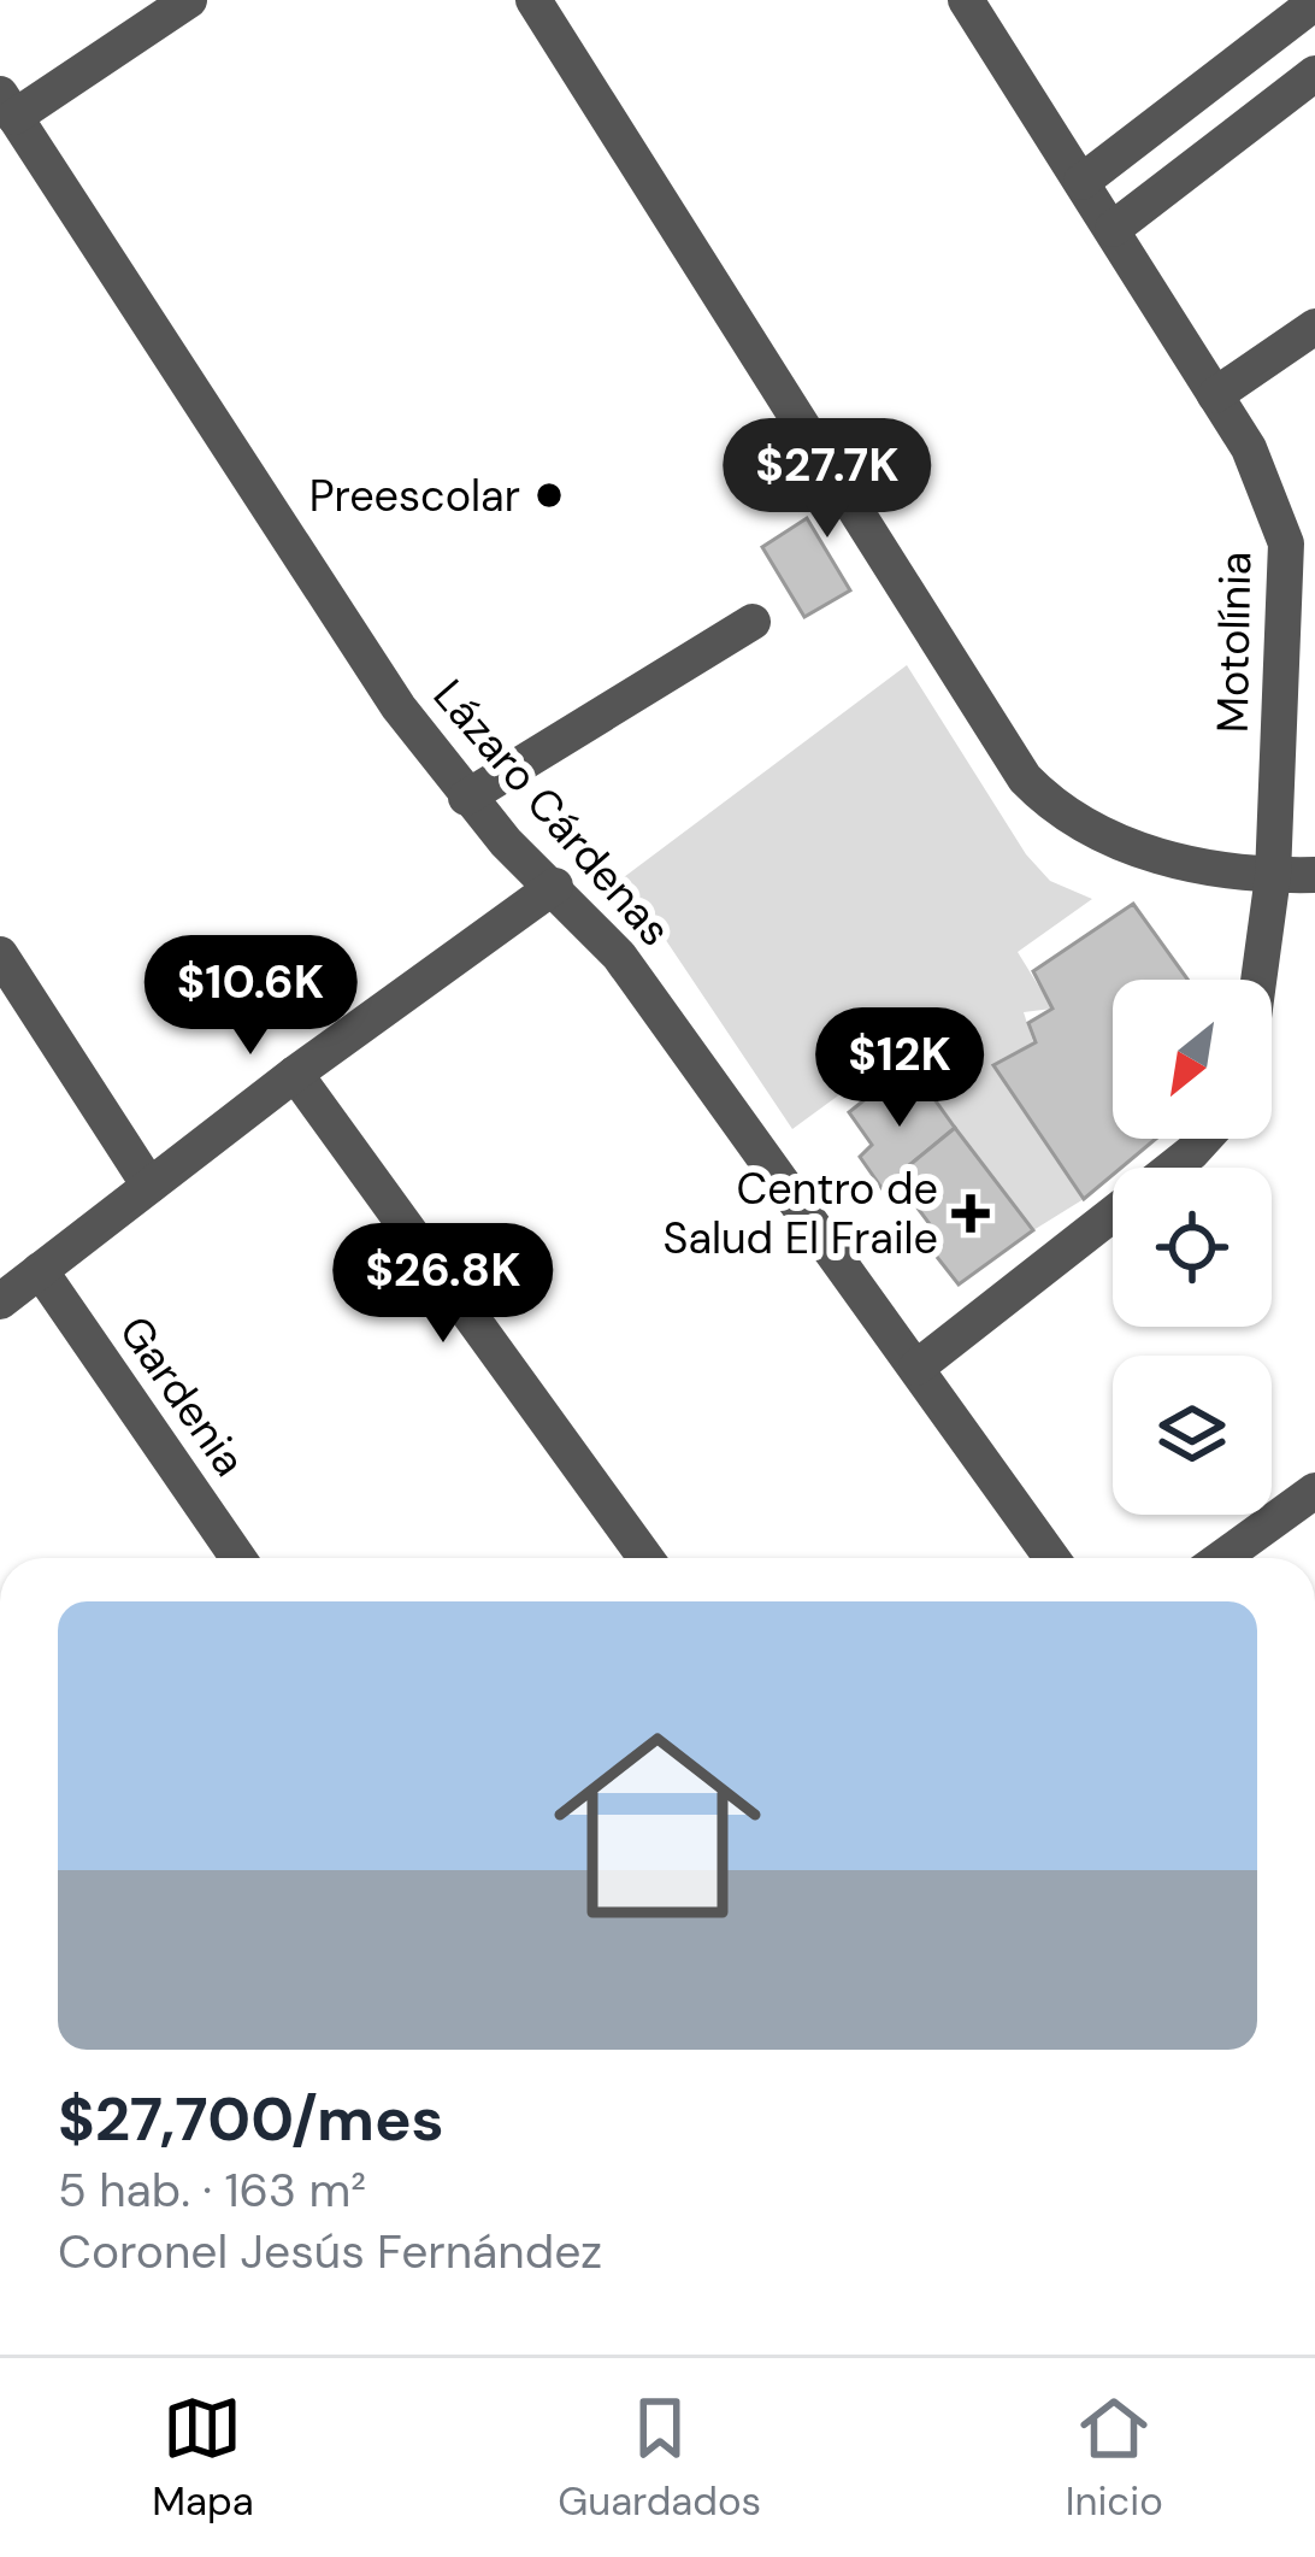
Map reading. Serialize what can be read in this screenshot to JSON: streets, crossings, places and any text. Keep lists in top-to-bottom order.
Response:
{
  "streets": {
    "street": ["Motolínia", "Lázaro Cárdenas", "Gardenia"]
  },
  "places": {
    "other": ["Preescolar"],
    "health": ["Centro de Salud El Fraile"]
  },
  "north": "bottom left",
  "page": {
    "price": [
      "$27.7K",
      "$10.6K",
      "$12K",
      "$26.8K"
    ],
    "list": [
      {
        "name": "$27,700/mes",
        "note": "5 hab. · 163 m² · Coronel Jesús Fernández"
      }
    ],
    "tabs": ["Mapa", "Guardados", "Inicio"]
  }
}
